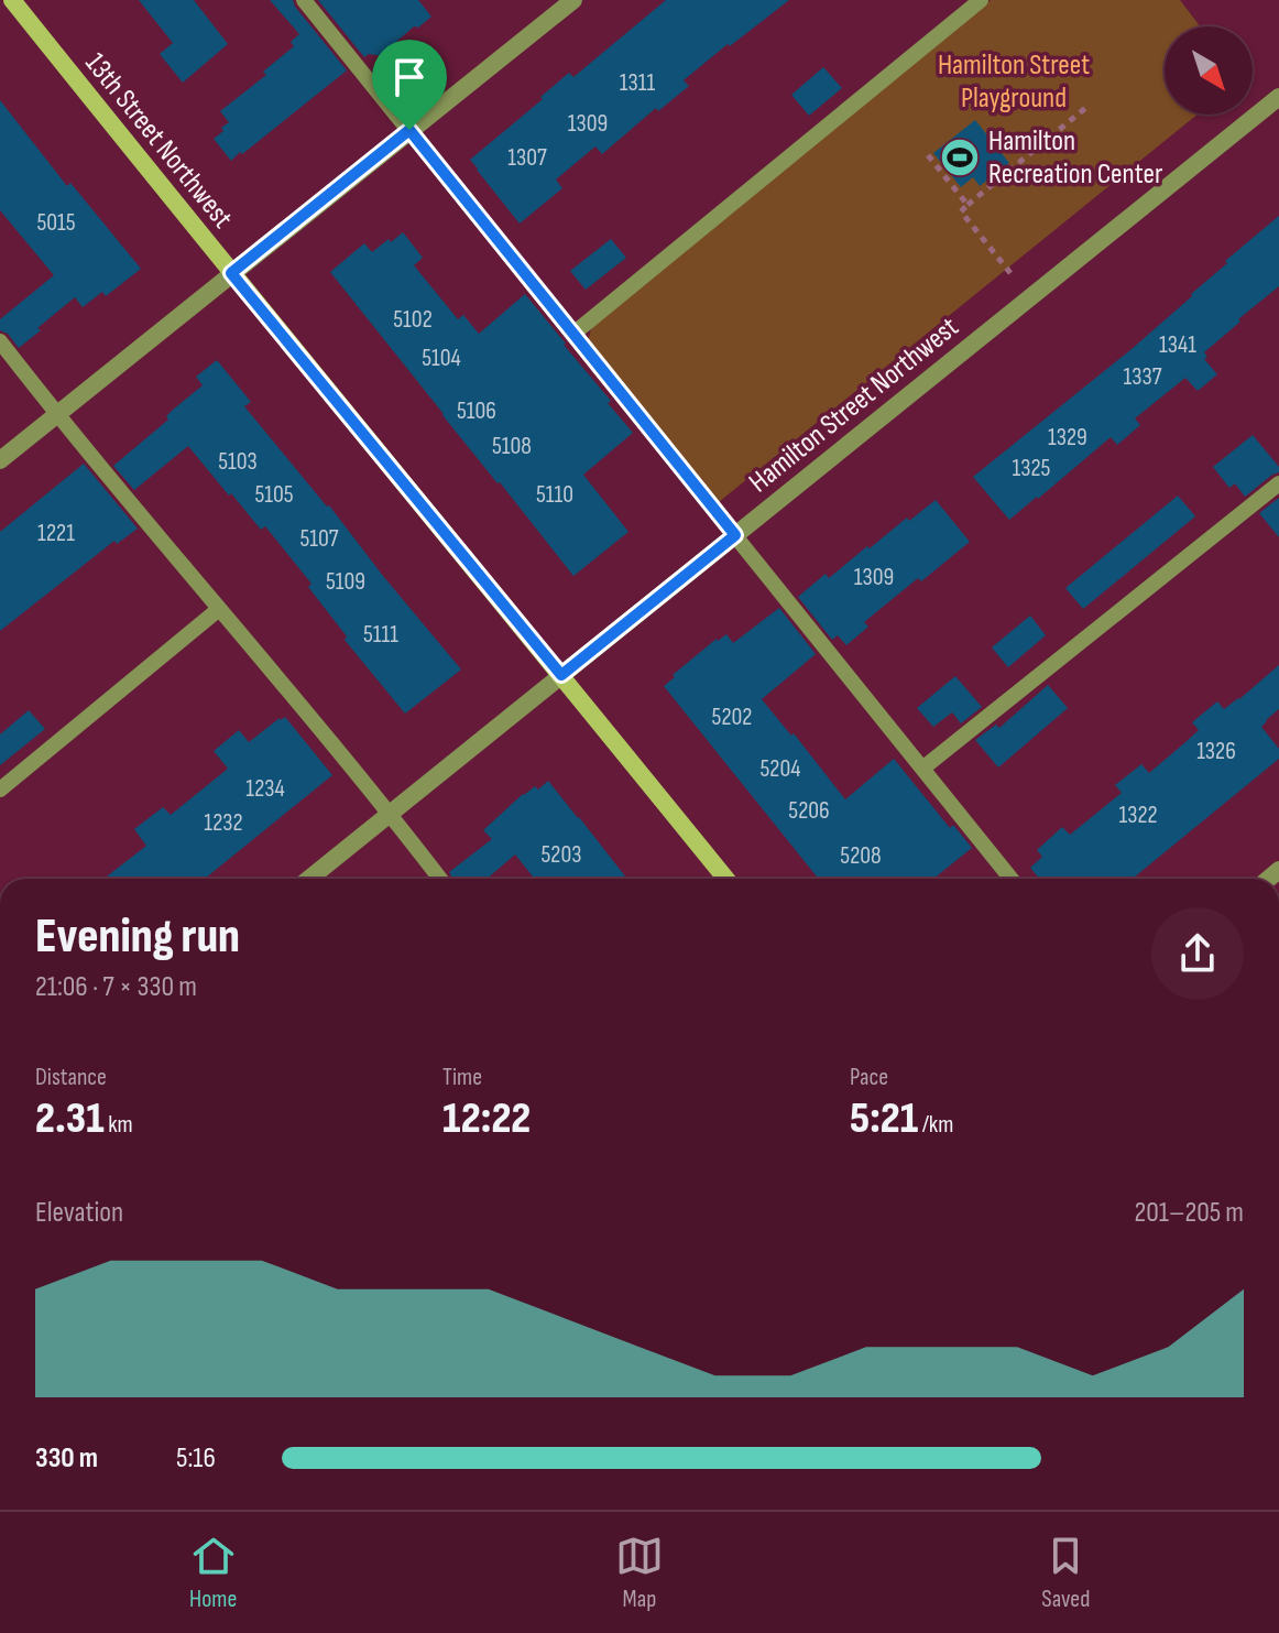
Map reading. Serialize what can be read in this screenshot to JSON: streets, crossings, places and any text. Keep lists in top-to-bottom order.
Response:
{
  "streets": {
    "street": ["13th Street Northwest", "Hamilton Street Northwest"]
  },
  "crossings": [
    ["13th Street Northwest", "Hamilton Street Northwest"]
  ],
  "parks": ["Hamilton Street Playground"],
  "places": {
    "sports": ["Hamilton Recreation Center"]
  },
  "house_numbers": [
    "1311",
    "1309",
    "1307",
    "5015",
    "5102",
    "1341",
    "5104",
    "1337",
    "5106",
    "1329",
    "5108",
    "5103",
    "1325",
    "5105",
    "5110",
    "1221",
    "5107",
    "1309",
    "5109",
    "5111",
    "5202",
    "1326",
    "5204",
    "1234",
    "5206",
    "1322",
    "1232",
    "5203",
    "5208"
  ],
  "north": "bottom right",
  "page": {
    "heading": ["Evening run", "21:06 · 7 × 330 m"],
    "stats": [
      ["Distance", "2.31 km"],
      ["Time", "12:22"],
      ["Pace", "5:21 /km"]
    ],
    "chart": ["Elevation", "201–205 m"],
    "list": [
      {
        "name": "330 m",
        "note": "5:16"
      }
    ],
    "tabs": ["Home", "Map", "Saved"]
  }
}
